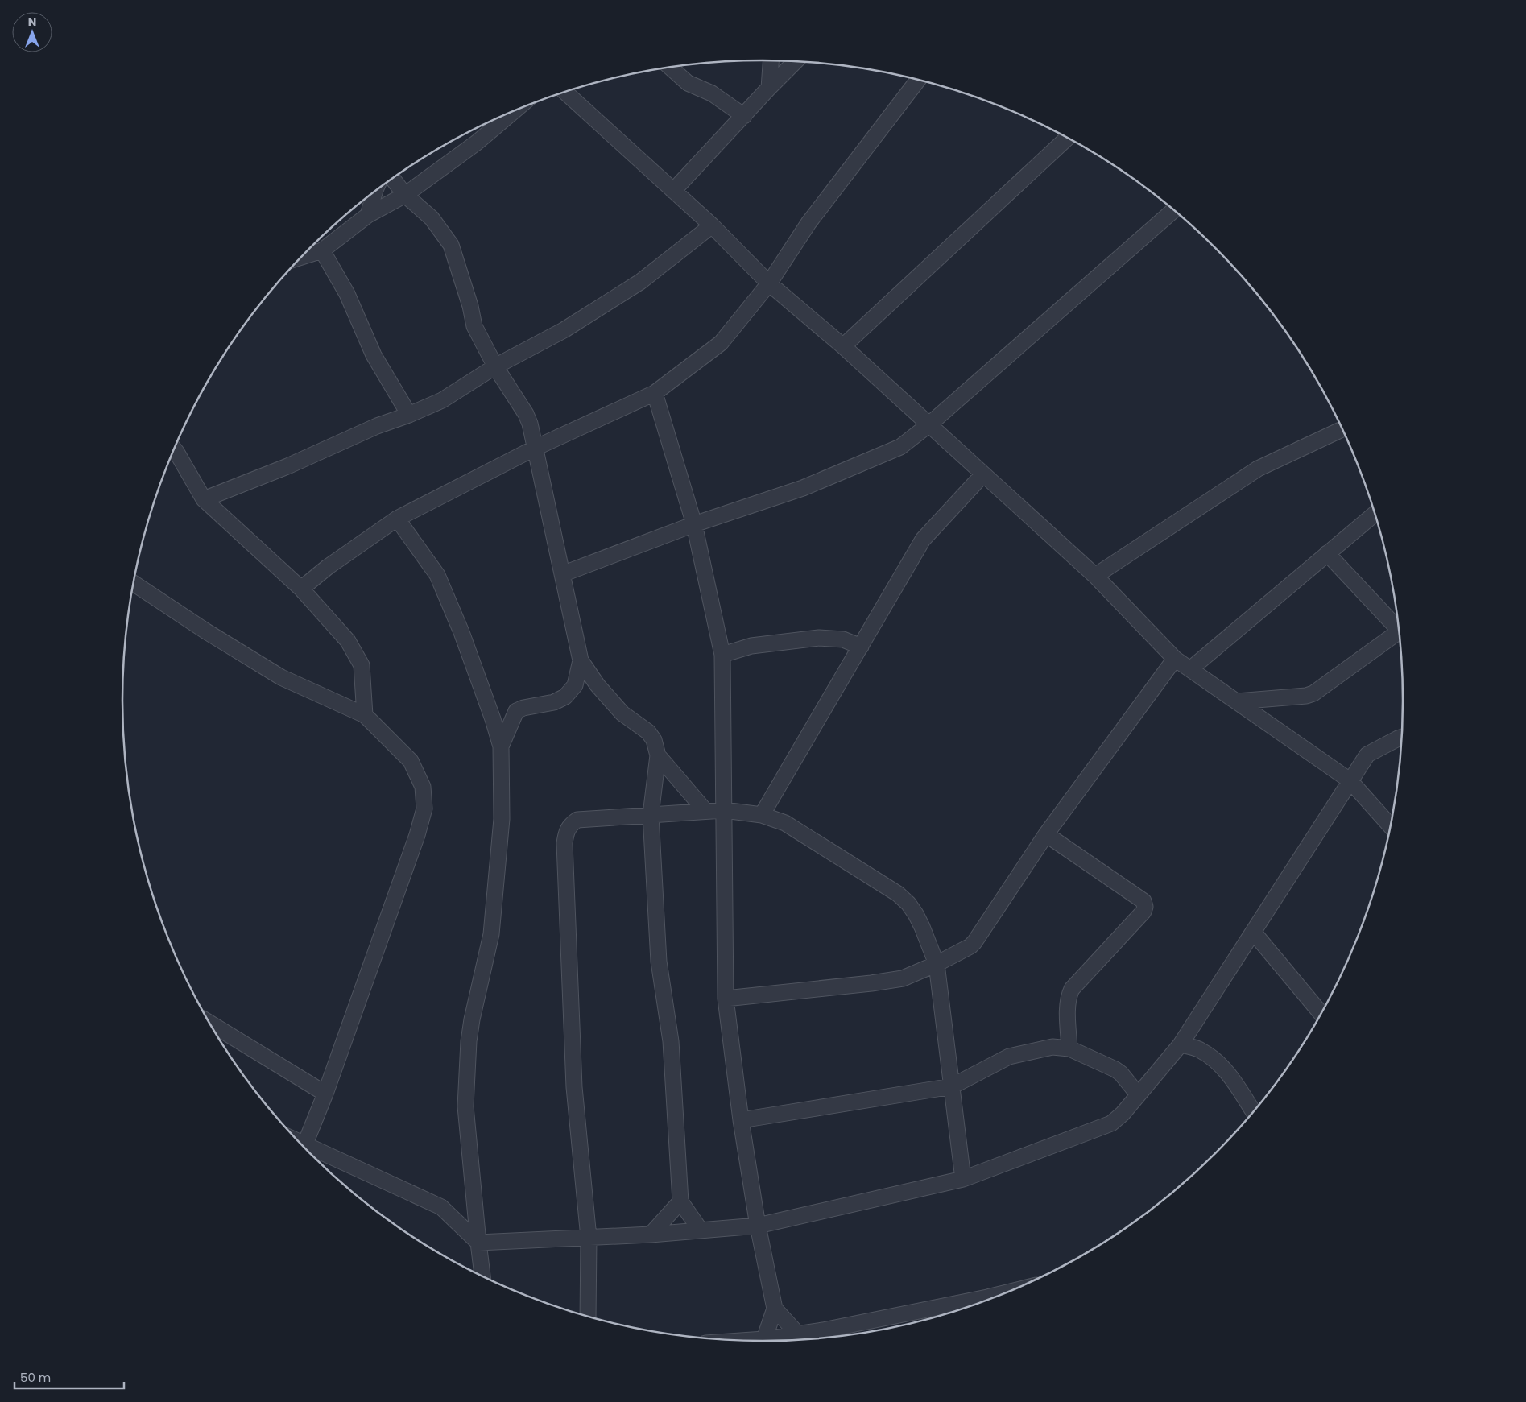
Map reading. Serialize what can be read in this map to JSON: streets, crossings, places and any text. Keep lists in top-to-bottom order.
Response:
{
  "scale_bar": "50 m",
  "north": "top"
}
